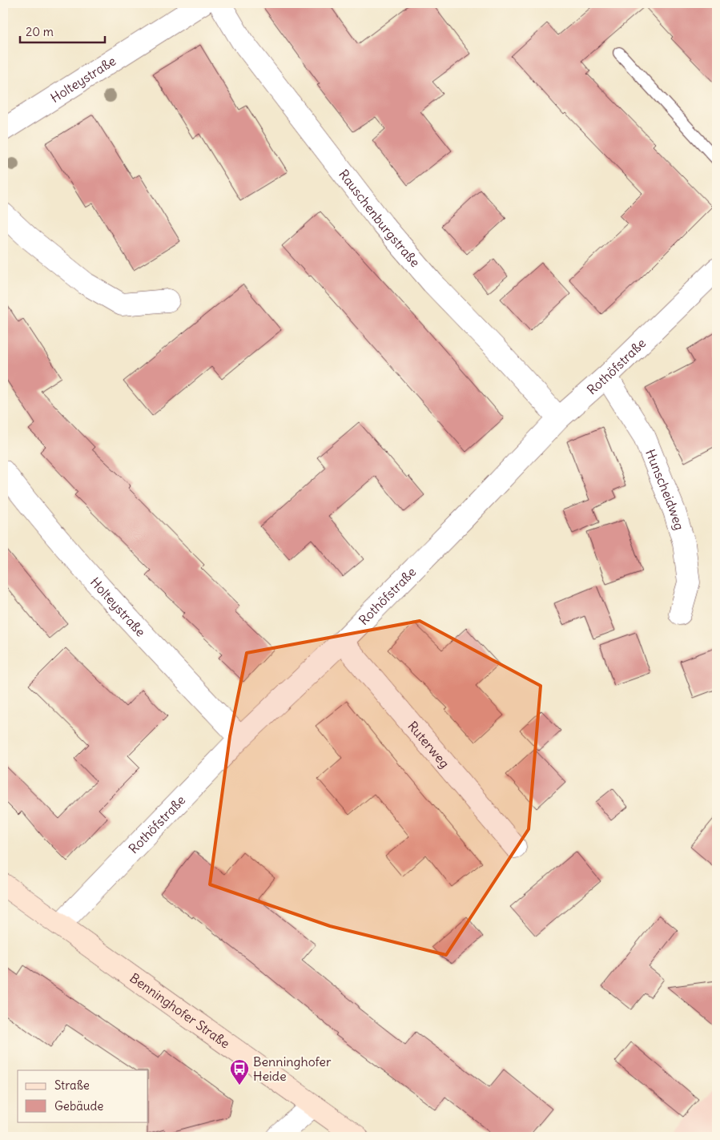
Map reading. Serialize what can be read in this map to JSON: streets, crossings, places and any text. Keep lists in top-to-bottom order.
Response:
{
  "streets": {
    "main road": ["Benninghofer Straße"],
    "street": [
      "Holteystraße",
      "Rauschenburgstraße",
      "Rothöfstraße",
      "Hunscheidweg",
      "Ruterweg"
    ]
  },
  "crossings": [
    ["Holteystraße", "Rothöfstraße"],
    ["Rauschenburgstraße", "Rothöfstraße"],
    ["Rothöfstraße", "Hunscheidweg"],
    ["Rothöfstraße", "Ruterweg"],
    ["Rothöfstraße", "Benninghofer Straße"]
  ],
  "places": {
    "bus stop": ["Benninghofer Heide"]
  },
  "legend": ["Straße", "Gebäude"],
  "scale_bar": "20 m"
}
